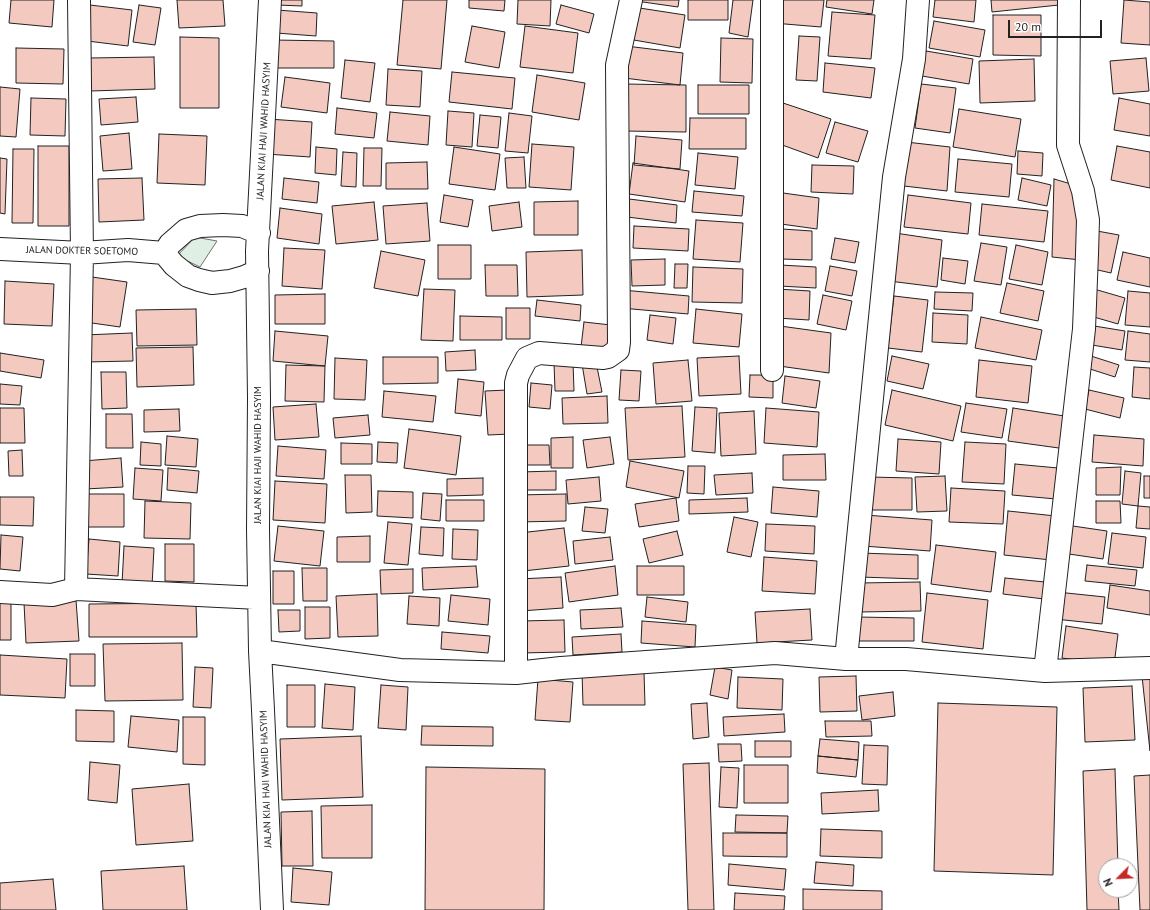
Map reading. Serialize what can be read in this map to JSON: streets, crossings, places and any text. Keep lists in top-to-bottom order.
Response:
{
  "streets": {
    "street": ["JALAN KIAI HAJI WAHID HASYIM", "JALAN DOKTER SOETOMO"]
  },
  "scale_bar": "20 m",
  "north": "bottom left"
}
